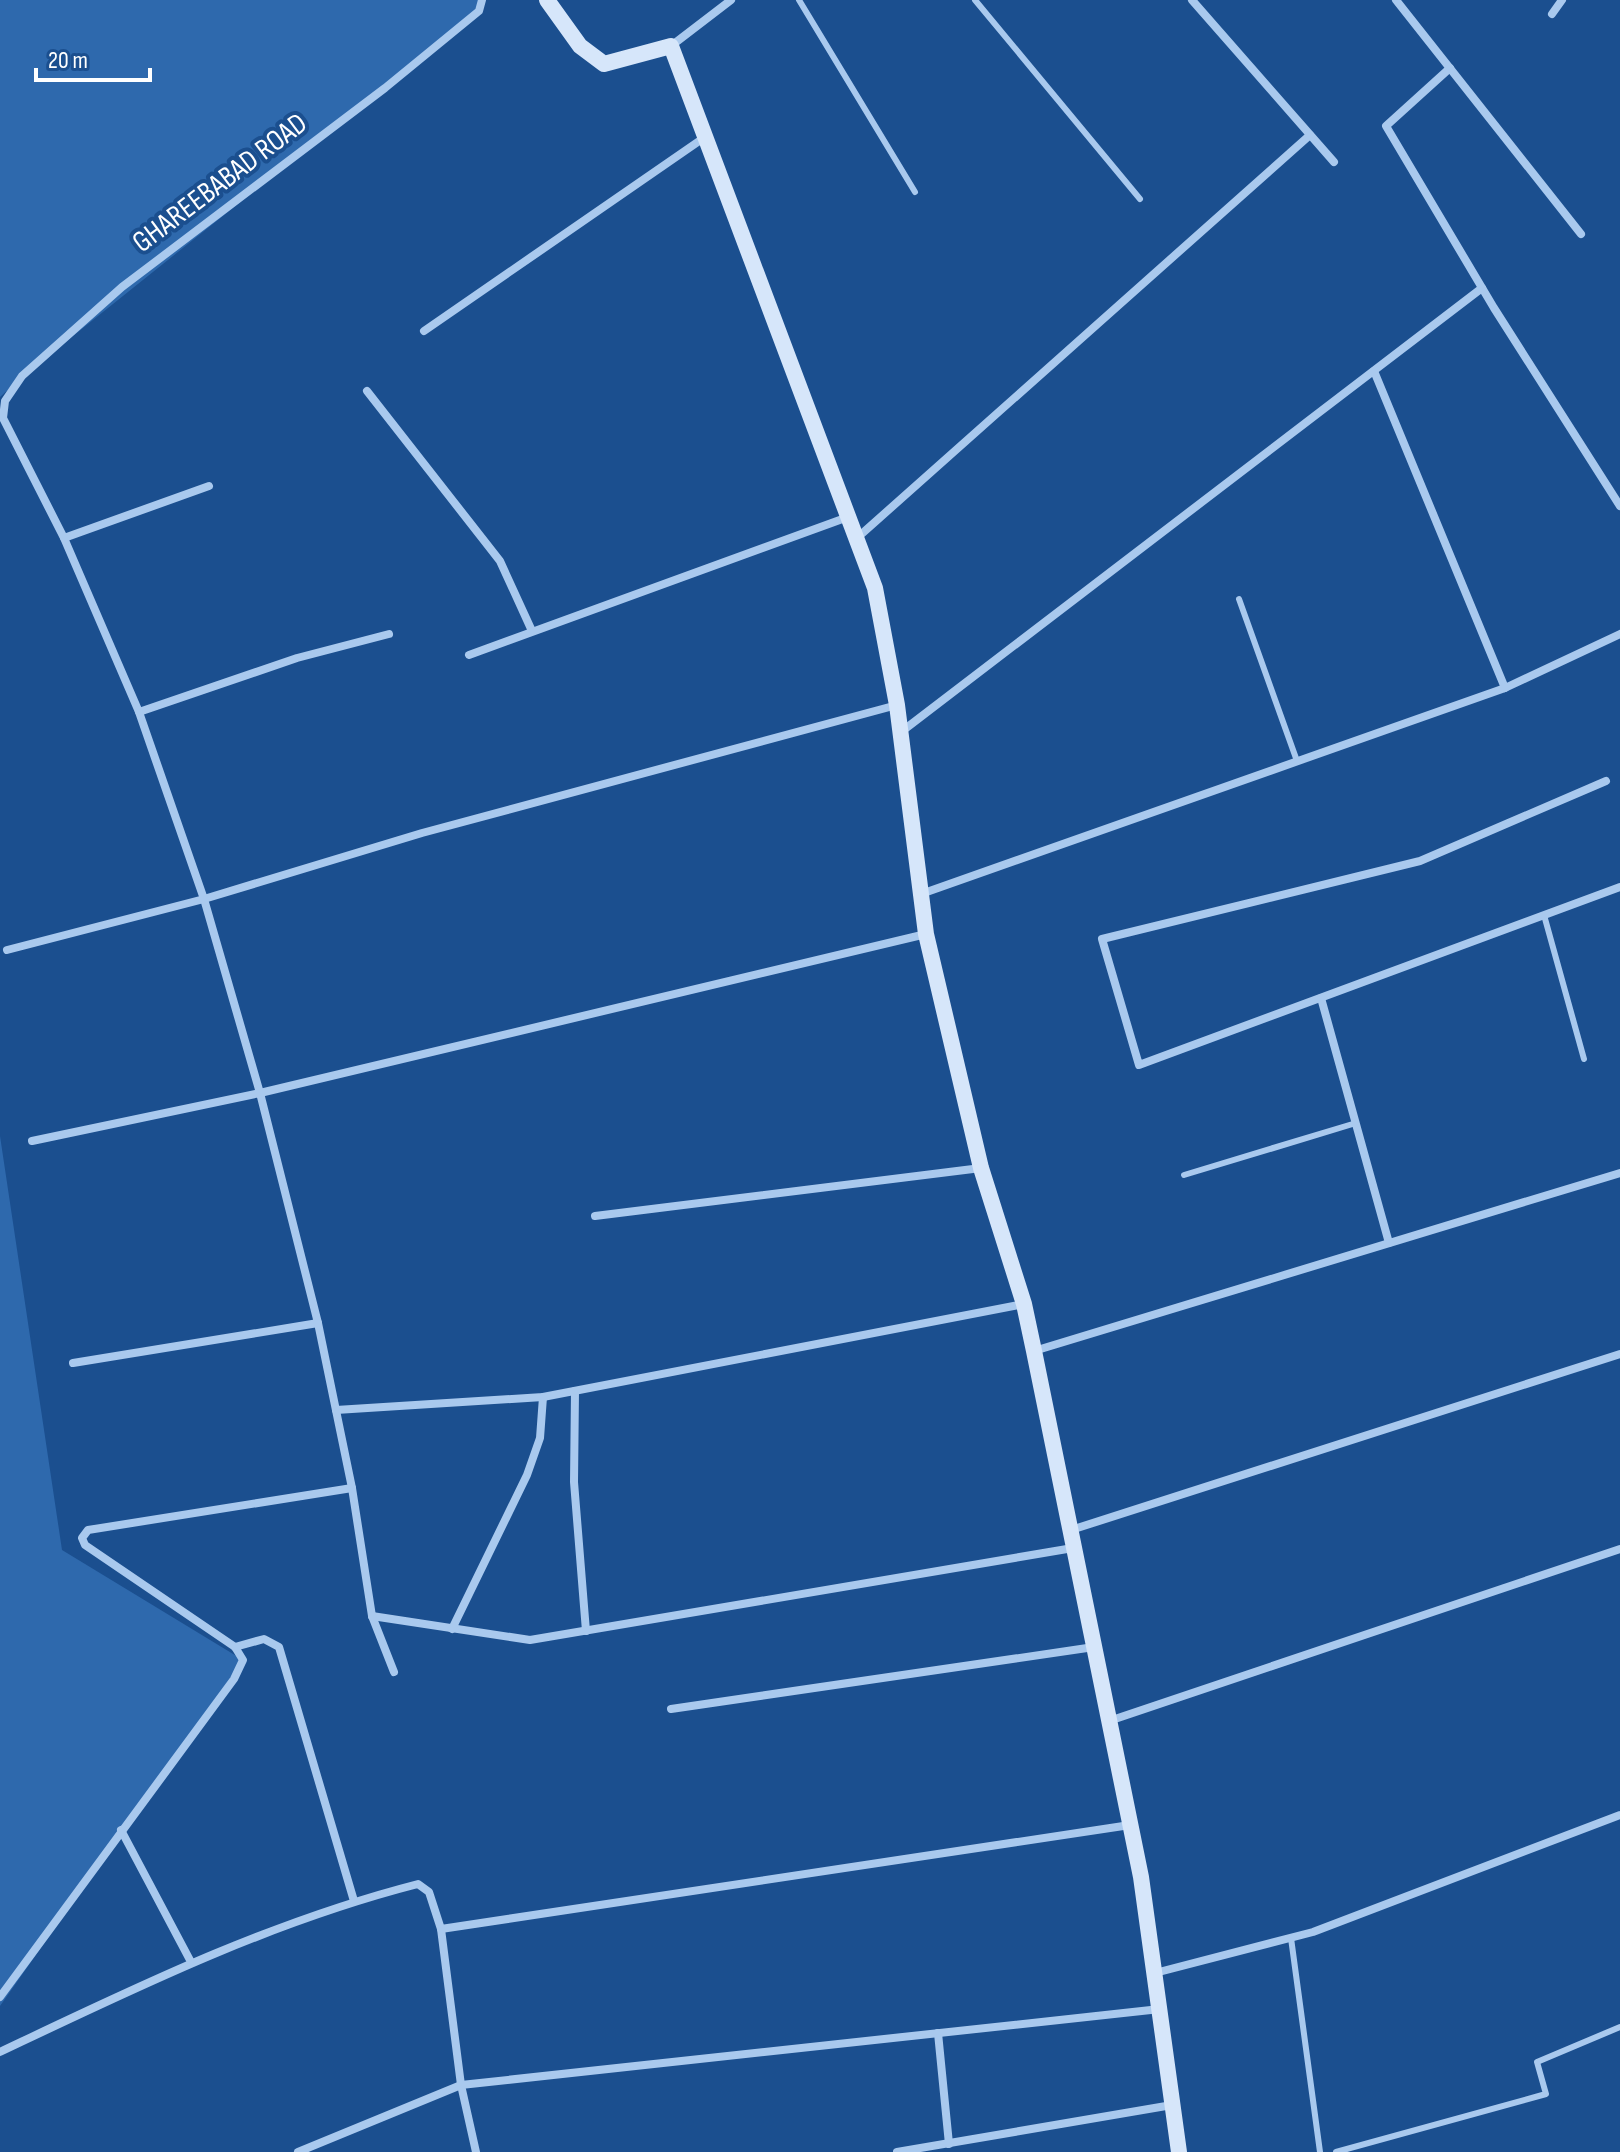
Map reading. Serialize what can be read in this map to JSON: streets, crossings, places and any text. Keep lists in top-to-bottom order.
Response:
{
  "streets": {
    "street": ["GHAREEBABAD ROAD"]
  },
  "scale_bar": "20 m"
}
